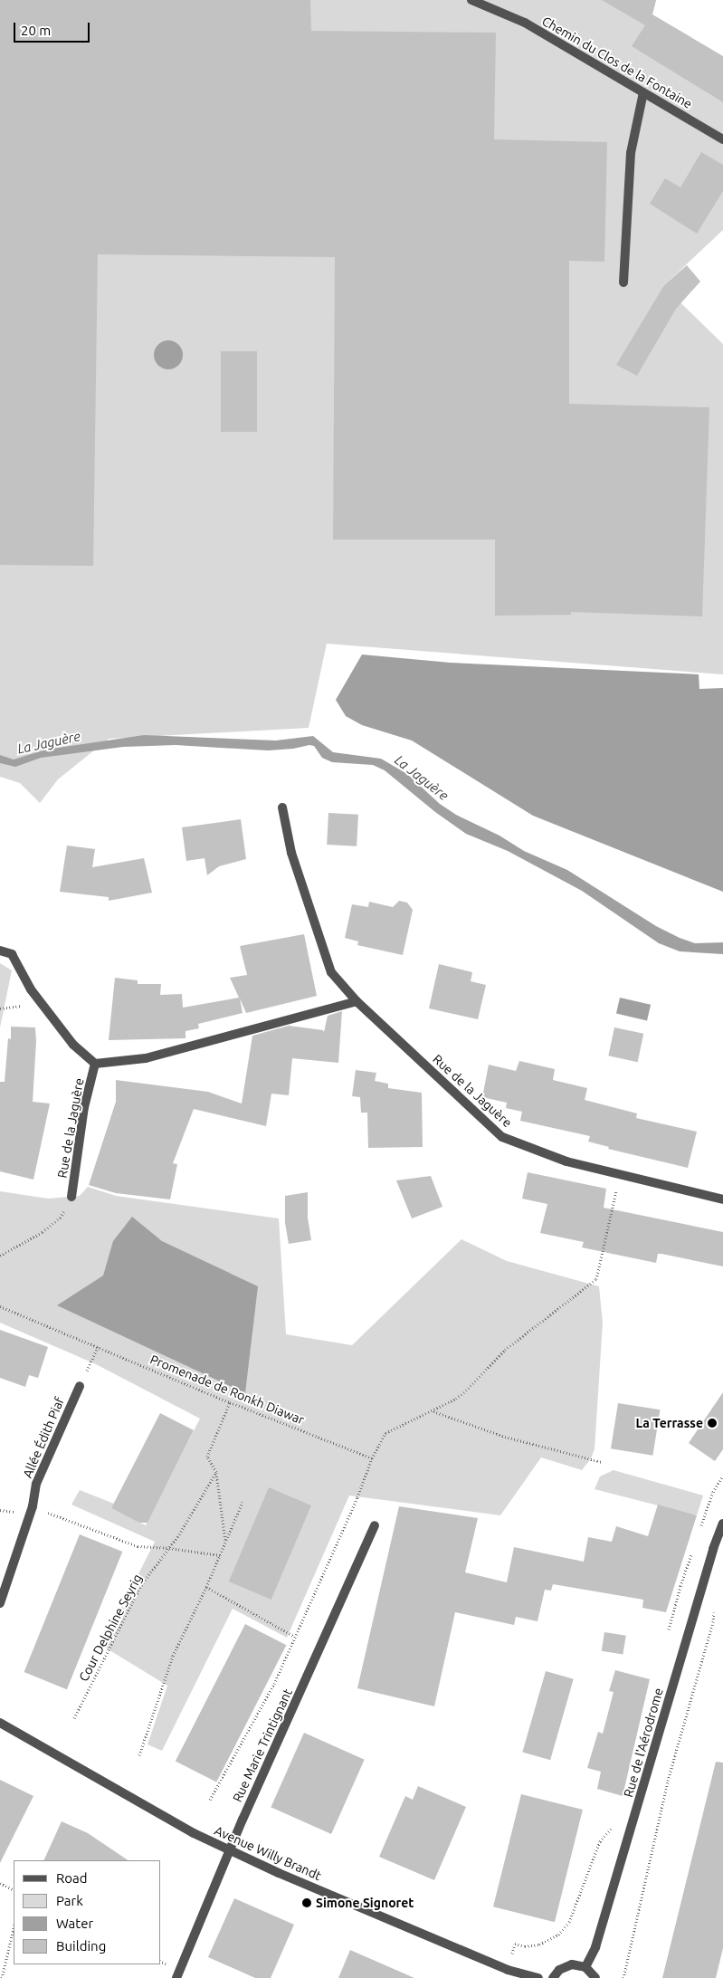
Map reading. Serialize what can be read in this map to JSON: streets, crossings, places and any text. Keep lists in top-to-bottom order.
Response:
{
  "streets": {
    "street": [
      "Chemin du Clos de la Fontaine",
      "Rue de la Jaguère",
      "Allée Édith Piaf",
      "Rue de l'Aérodrome",
      "Rue Marie Trintignant",
      "Avenue Willy Brandt"
    ],
    "path": ["Promenade de Ronkh Diawar", "Cour Delphine Seyrig"]
  },
  "crossings": [
    ["Rue Marie Trintignant", "Avenue Willy Brandt"]
  ],
  "water": ["La Jaguère"],
  "places": ["La Terrasse", "Simone Signoret"],
  "legend": [
    "Road",
    "Park",
    "Water",
    "Building"
  ],
  "scale_bar": "20 m"
}
